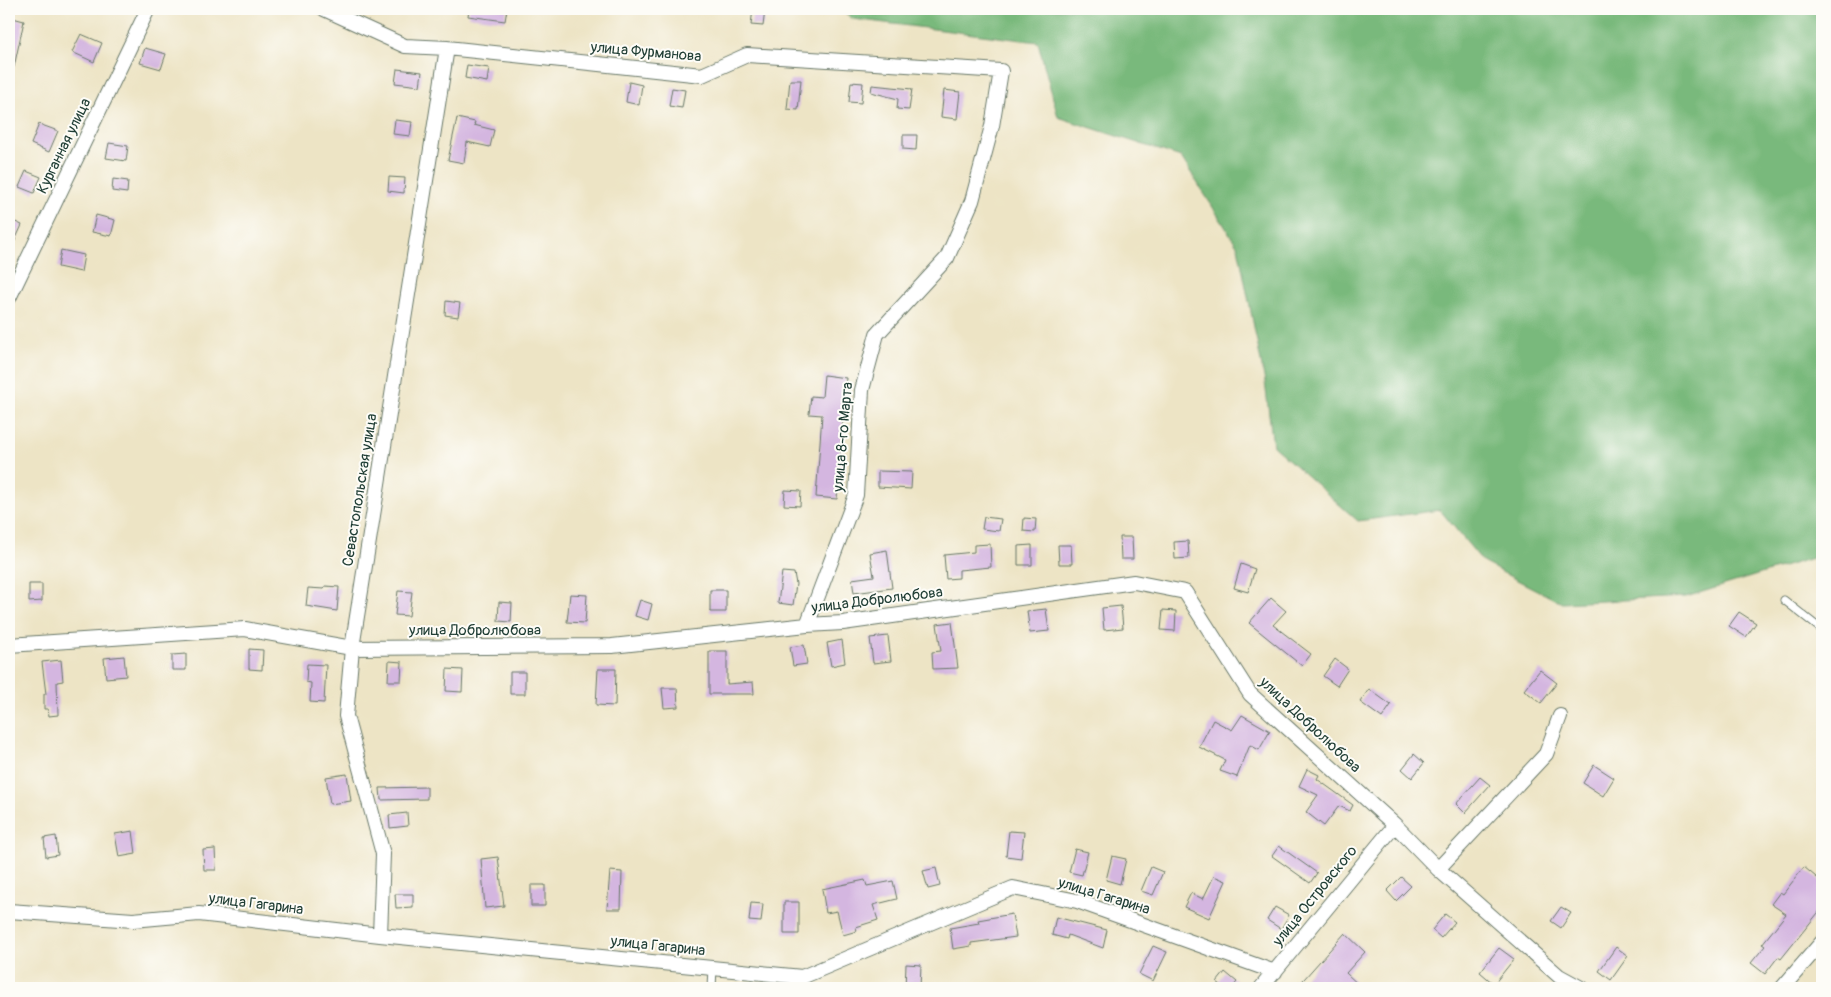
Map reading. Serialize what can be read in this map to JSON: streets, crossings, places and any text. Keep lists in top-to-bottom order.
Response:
{
  "streets": {
    "street": [
      "улица Фурманова",
      "Курганная улица",
      "улица 8-го Марта",
      "Севастопольская улица",
      "улица Добролюбова",
      "улица Гагарина",
      "улица Островского"
    ]
  },
  "crossings": [
    ["улица Фурманова", "улица 8-го Марта"],
    ["улица Фурманова", "Севастопольская улица"],
    ["улица 8-го Марта", "улица Добролюбова"],
    ["Севастопольская улица", "улица Добролюбова"],
    ["Севастопольская улица", "улица Гагарина"],
    ["улица Добролюбова", "улица Островского"],
    ["улица Гагарина", "улица Островского"]
  ]
}
